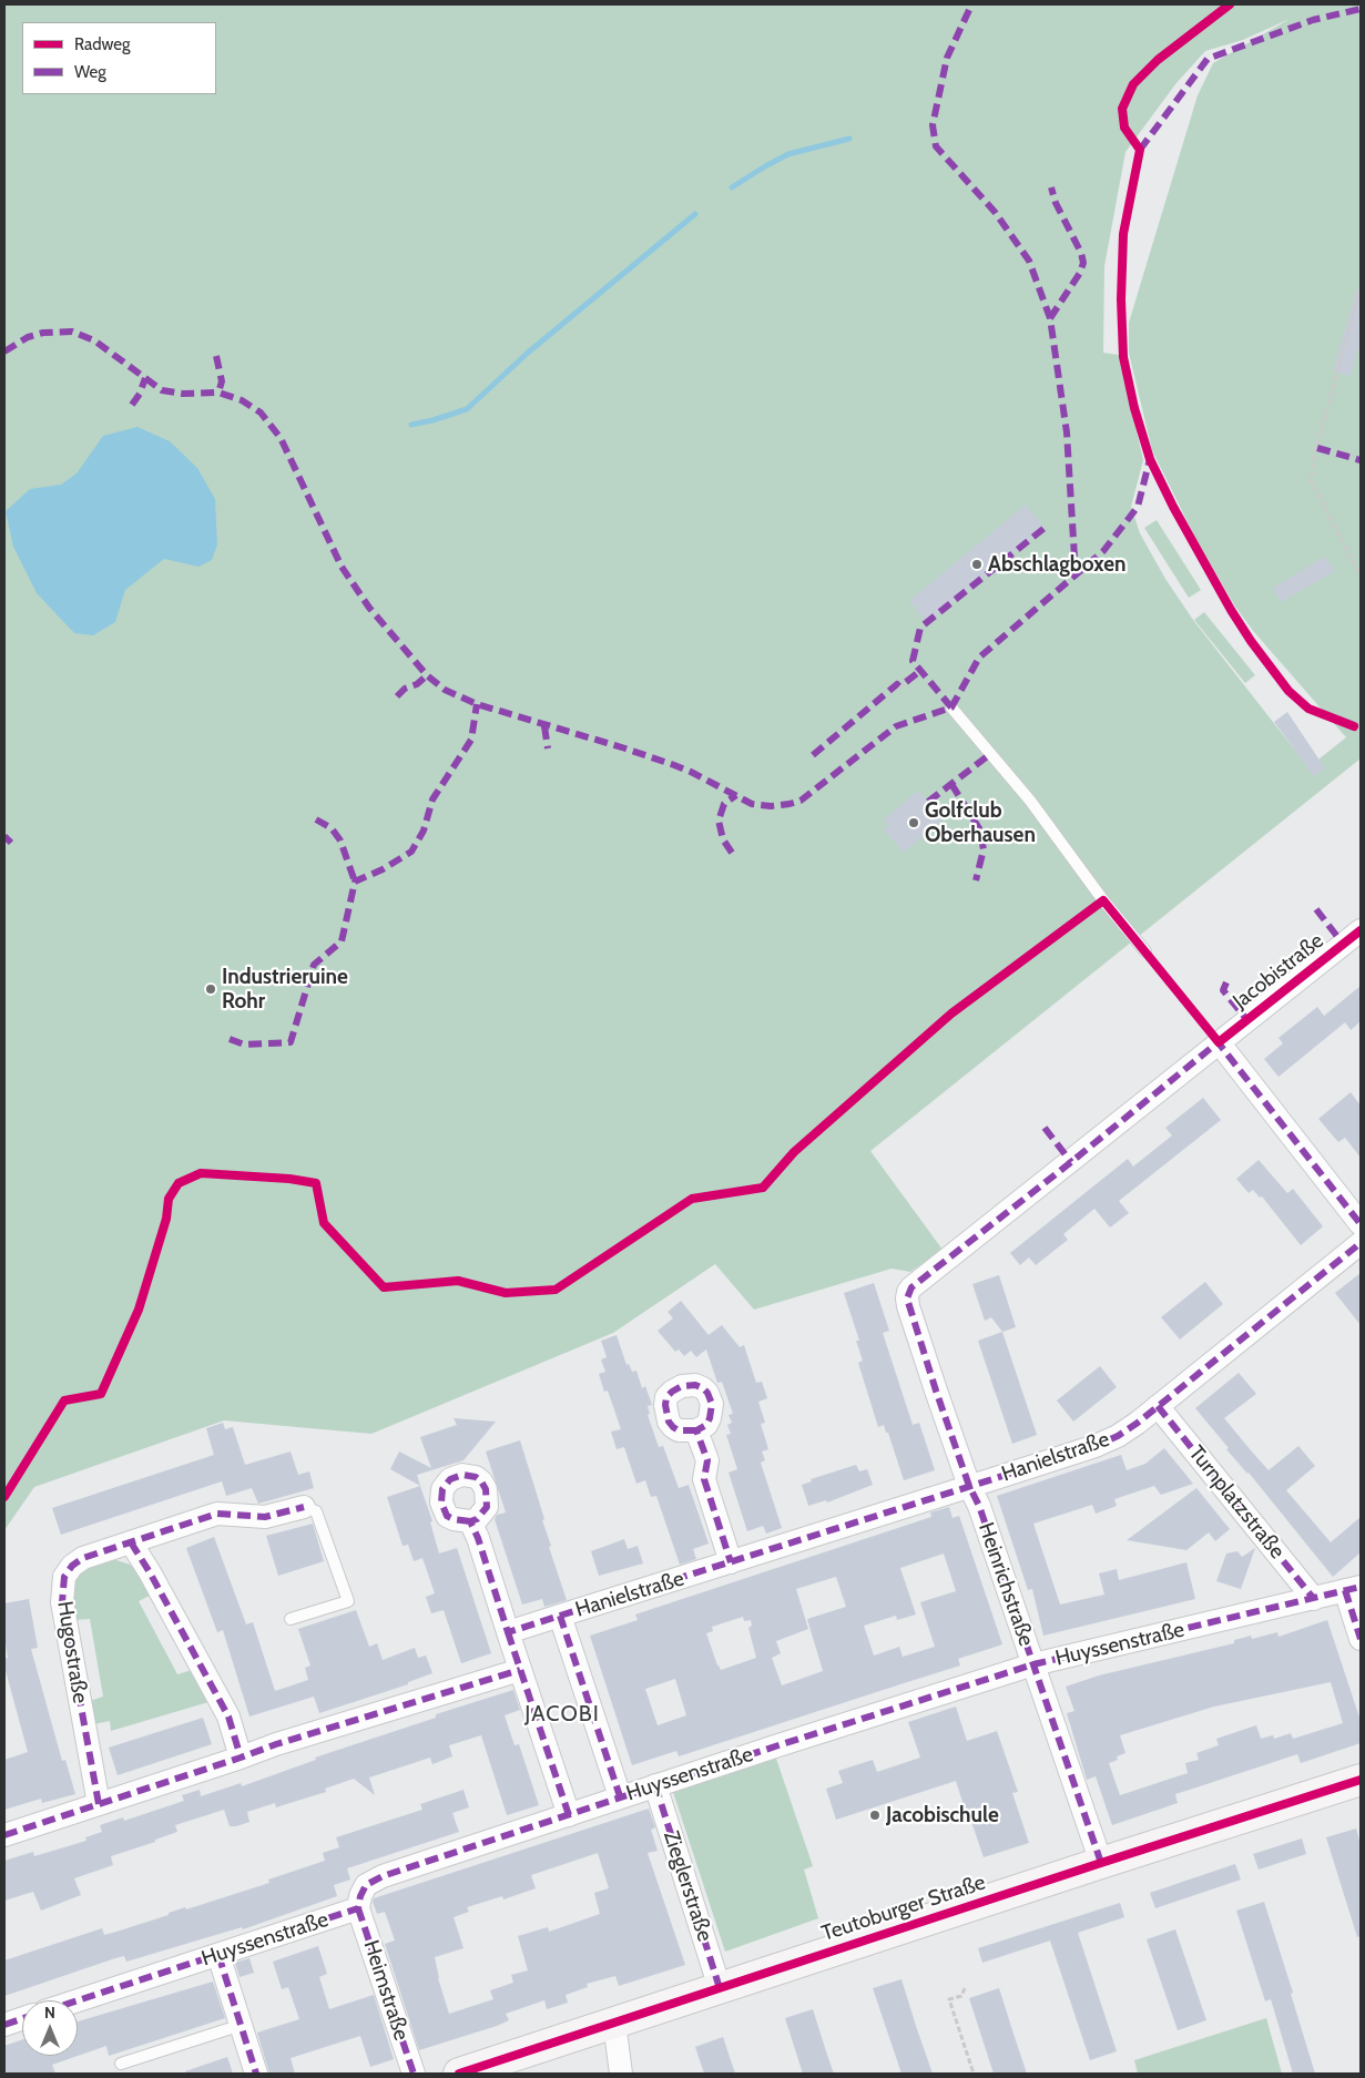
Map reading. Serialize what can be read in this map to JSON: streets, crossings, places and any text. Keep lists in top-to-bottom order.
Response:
{
  "streets": {
    "main road": ["Teutoburger Straße"],
    "street": [
      "Jacobistraße",
      "Hanielstraße",
      "Turnplatzstraße",
      "Heinrichstraße",
      "Huyssenstraße",
      "Hugostraße",
      "Zieglerstraße",
      "Heimstraße"
    ]
  },
  "crossings": [
    ["Jacobistraße", "Heinrichstraße"],
    ["Hanielstraße", "Turnplatzstraße"],
    ["Hanielstraße", "Heinrichstraße"],
    ["Turnplatzstraße", "Huyssenstraße"],
    ["Heinrichstraße", "Huyssenstraße"],
    ["Heinrichstraße", "Teutoburger Straße"],
    ["Huyssenstraße", "Zieglerstraße"],
    ["Huyssenstraße", "Heimstraße"],
    ["Zieglerstraße", "Teutoburger Straße"]
  ],
  "districts": ["JACOBI"],
  "places": [
    "Abschlagboxen",
    "Golfclub Oberhausen",
    "Industrieruine Rohr",
    "Jacobischule"
  ],
  "legend": ["Radweg", "Weg"],
  "north": "top"
}
